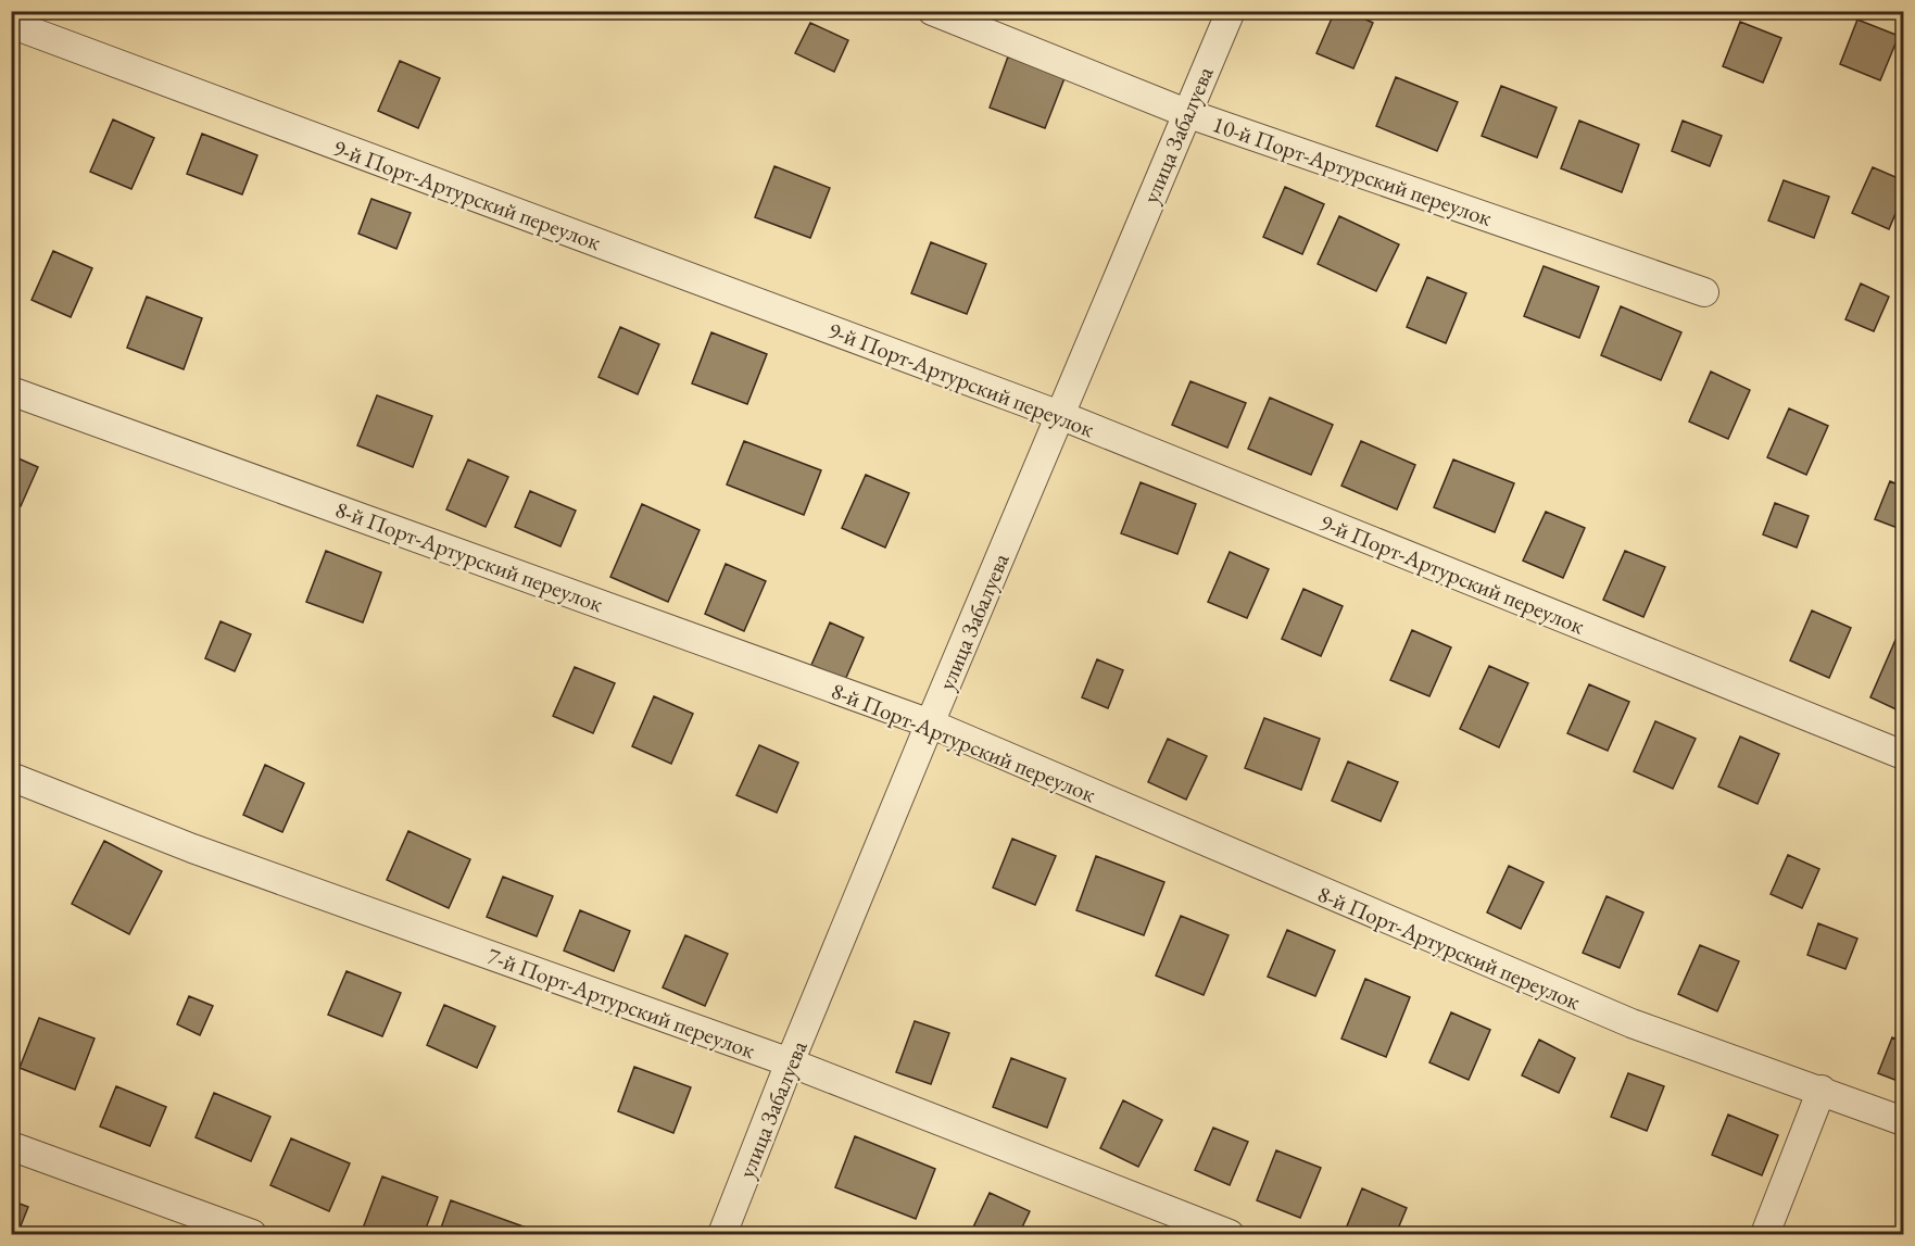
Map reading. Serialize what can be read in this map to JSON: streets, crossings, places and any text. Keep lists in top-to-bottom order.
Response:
{
  "streets": {
    "street": [
      "улица Забалуева",
      "10-й Порт-Артурский переулок",
      "9-й Порт-Артурский переулок",
      "8-й Порт-Артурский переулок",
      "7-й Порт-Артурский переулок"
    ]
  },
  "crossings": [
    ["улица Забалуева", "10-й Порт-Артурский переулок"],
    ["улица Забалуева", "9-й Порт-Артурский переулок"],
    ["улица Забалуева", "8-й Порт-Артурский переулок"],
    ["улица Забалуева", "7-й Порт-Артурский переулок"]
  ]
}
